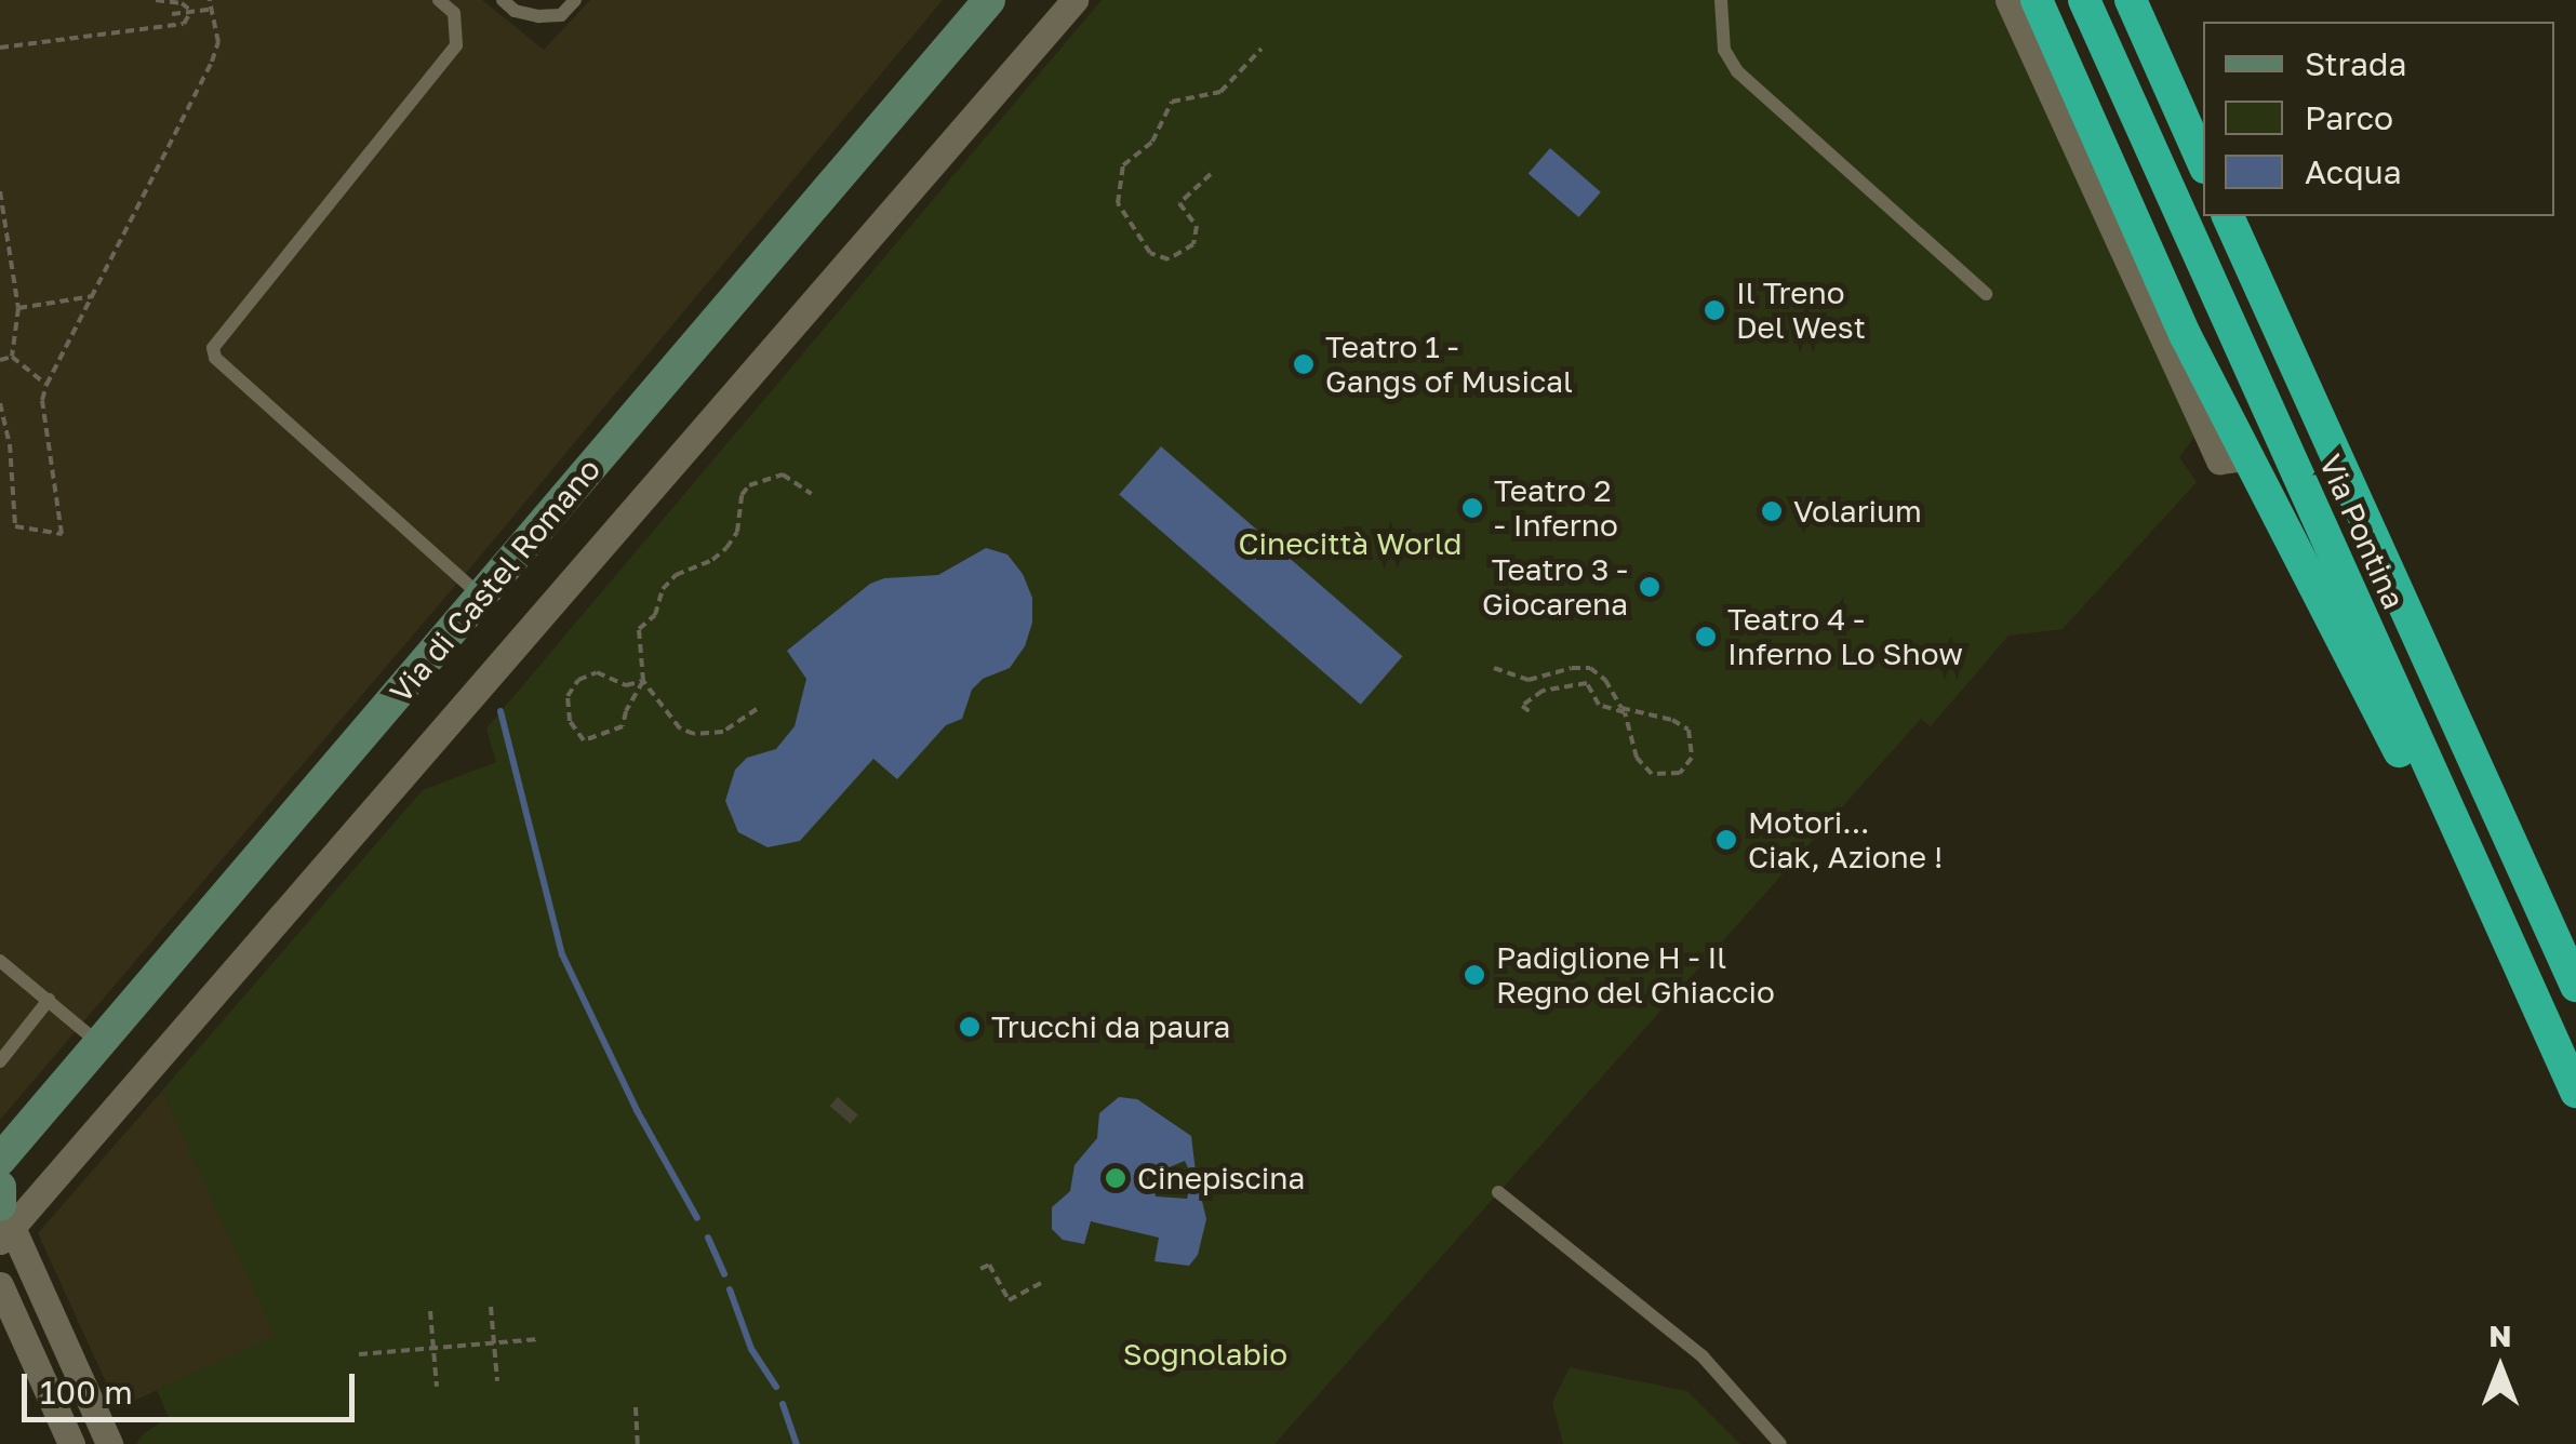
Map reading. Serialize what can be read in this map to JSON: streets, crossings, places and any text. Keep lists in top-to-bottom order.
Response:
{
  "streets": {
    "highway": ["Via Pontina"],
    "street": ["Via di Castel Romano"]
  },
  "parks": ["Cinecittà World", "Sognolabio"],
  "places": [
    "Il Treno Del West",
    "Teatro 1 - Gangs of Musical",
    "Teatro 2 - Inferno",
    "Volarium",
    "Teatro 3 - Giocarena",
    "Teatro 4 - Inferno Lo Show",
    "Motori... Ciak, Azione !",
    "Padiglione H - Il Regno del Ghiaccio",
    "Trucchi da paura",
    "Cinepiscina"
  ],
  "legend": ["Strada", "Parco", "Acqua"],
  "scale_bar": "100 m",
  "north": "top"
}
